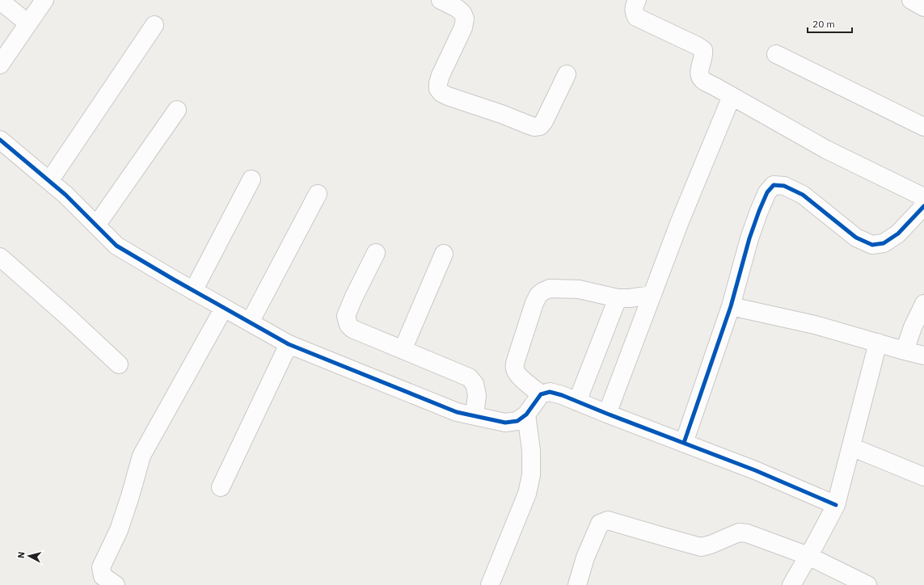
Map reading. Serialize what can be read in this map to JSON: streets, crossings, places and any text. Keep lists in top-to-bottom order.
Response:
{
  "scale_bar": "20 m",
  "north": "left"
}
